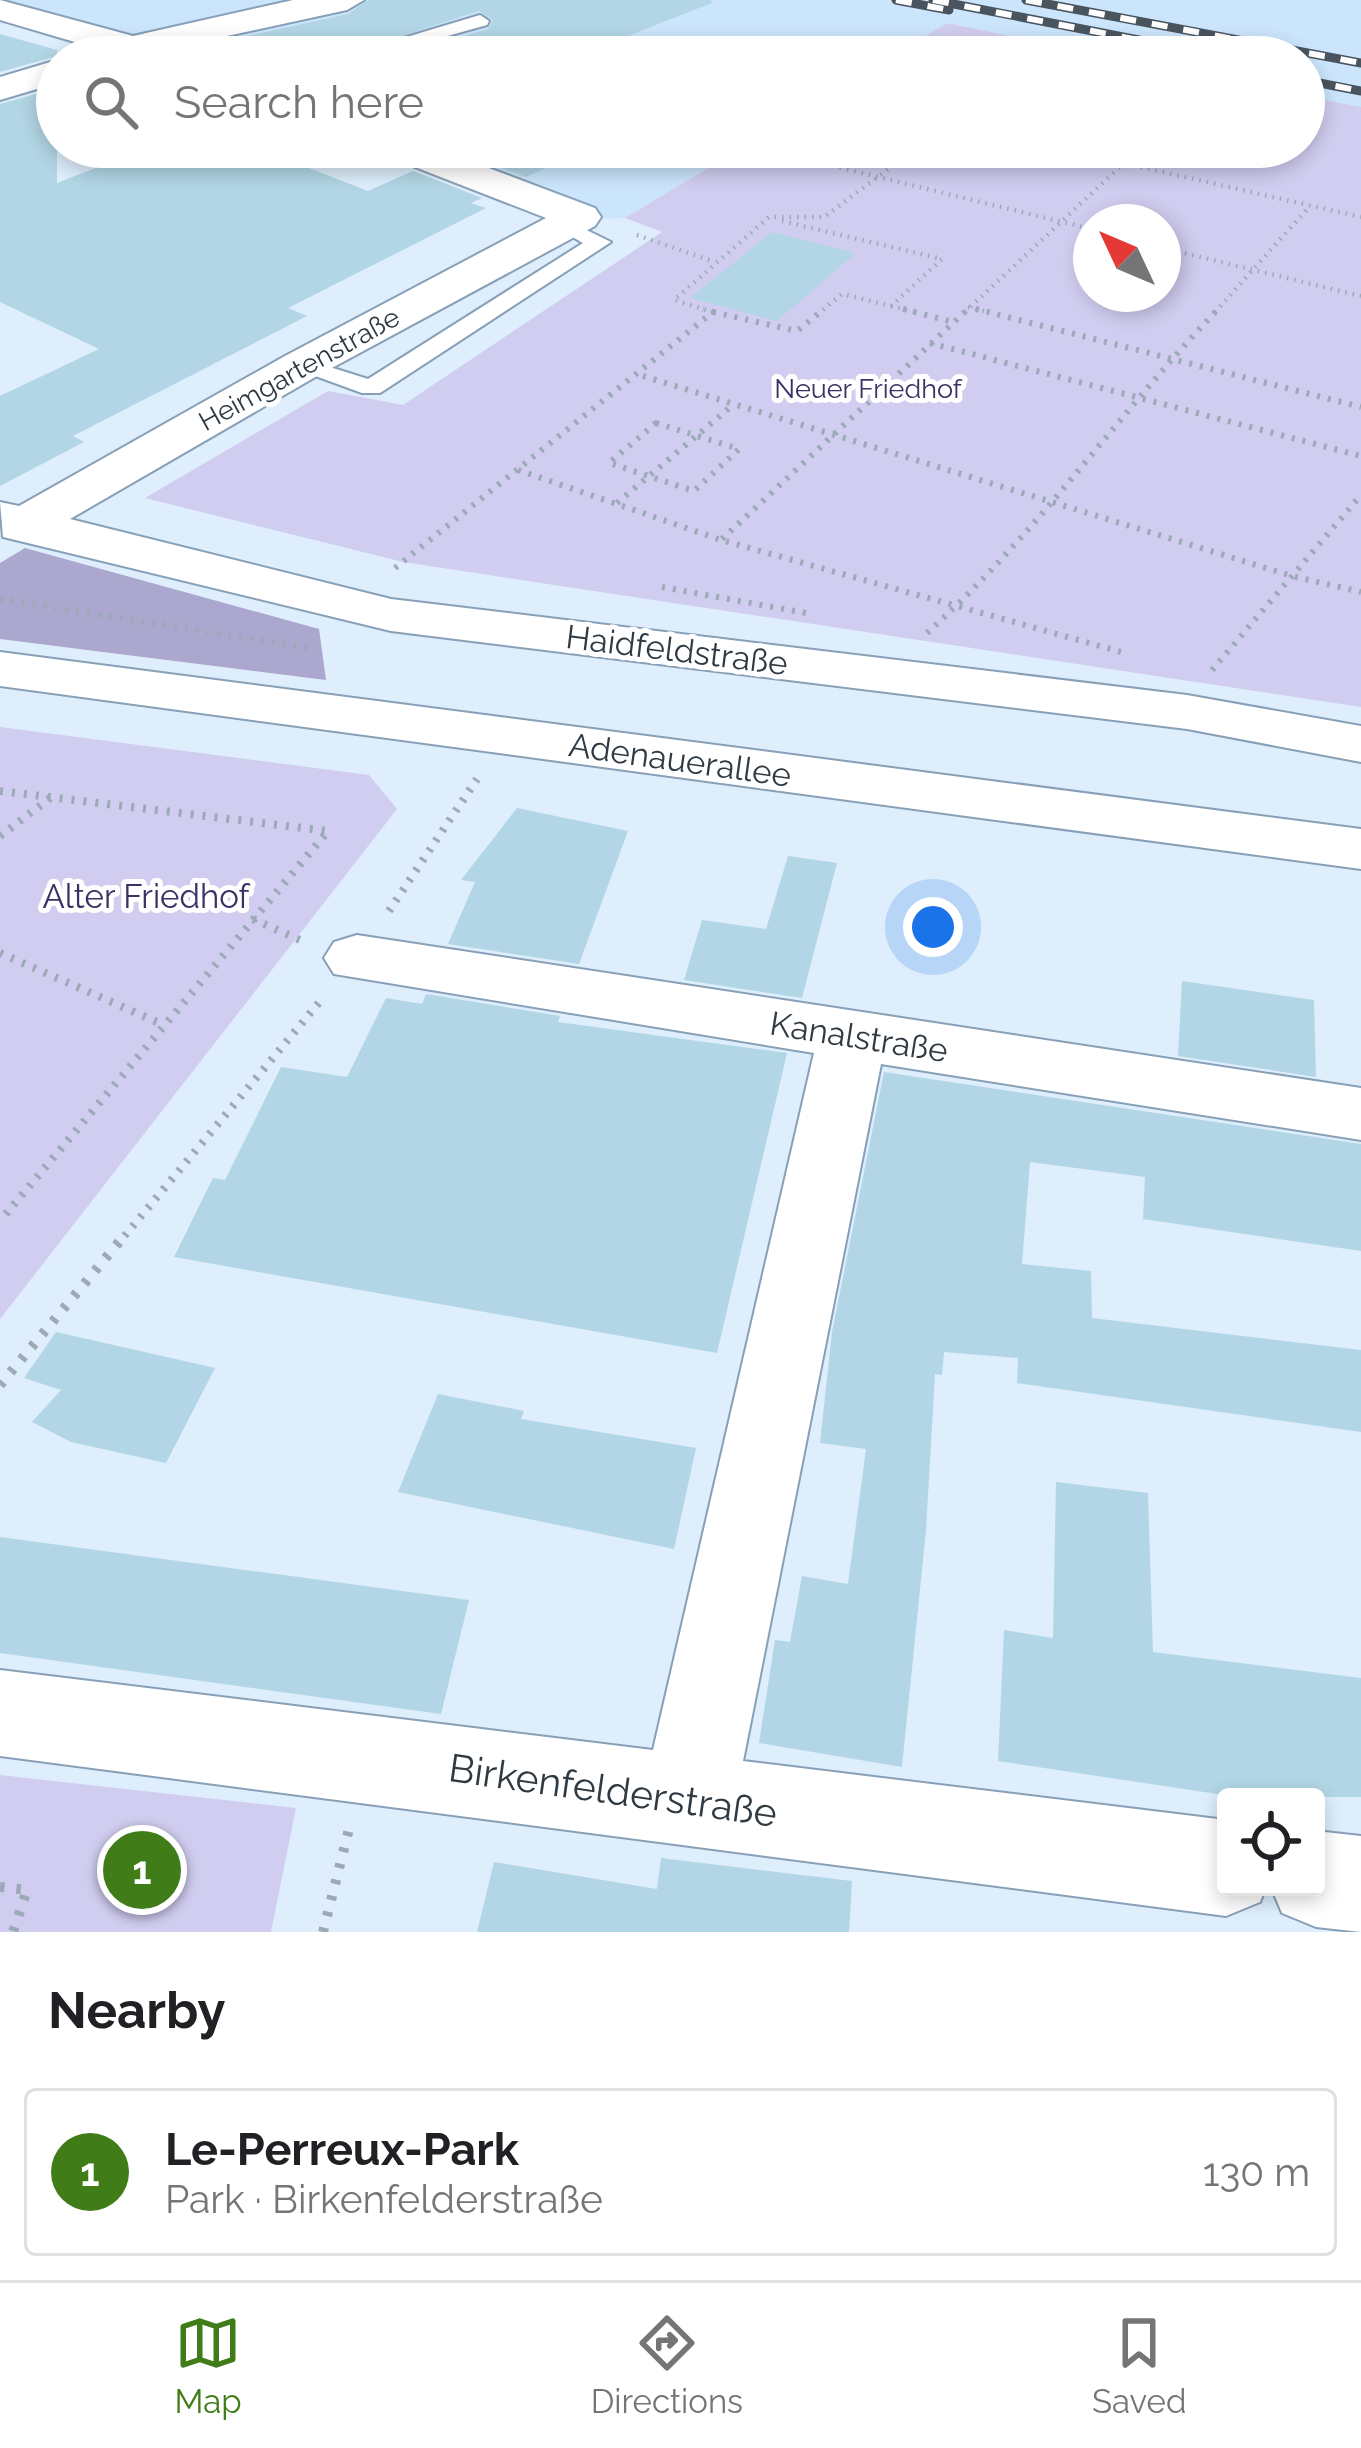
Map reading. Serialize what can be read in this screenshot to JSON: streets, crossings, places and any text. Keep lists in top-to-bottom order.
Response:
{
  "streets": {
    "street": [
      "Heimgartenstraße",
      "Haidfeldstraße",
      "Adenauerallee",
      "Kanalstraße",
      "Birkenfelderstraße"
    ]
  },
  "crossings": [
    ["Heimgartenstraße", "Haidfeldstraße"]
  ],
  "parks": ["Neuer Friedhof", "Alter Friedhof"],
  "north": "top left",
  "page": {
    "search": "Search here",
    "pins": "1",
    "heading": "Nearby",
    "list": [
      {
        "mark": "1",
        "name": "Le-Perreux-Park",
        "note": "Park · Birkenfelderstraße",
        "value": "130 m"
      }
    ],
    "nav": ["Map", "Directions", "Saved"]
  }
}
